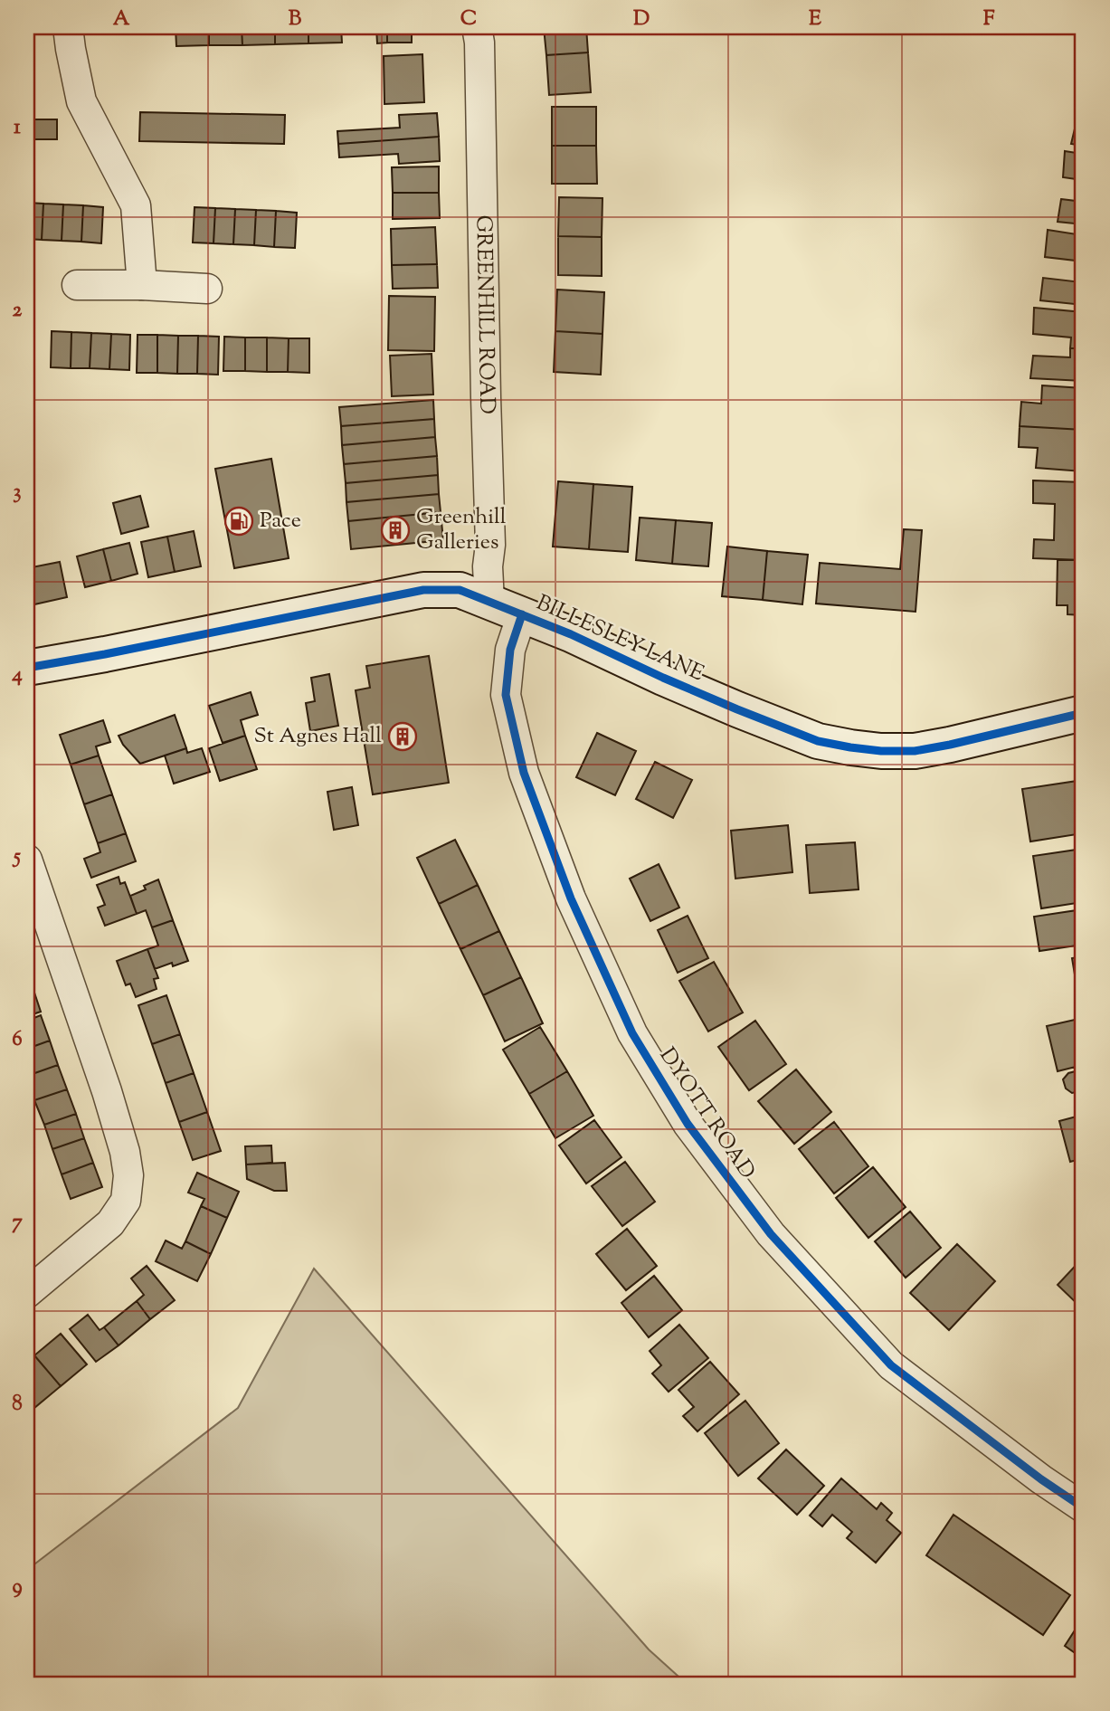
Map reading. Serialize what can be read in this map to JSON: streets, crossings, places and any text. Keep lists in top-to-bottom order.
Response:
{
  "streets": {
    "street": ["GREENHILL ROAD", "BILLESLEY LANE", "DYOTT ROAD"]
  },
  "crossings": [
    ["GREENHILL ROAD", "BILLESLEY LANE"],
    ["BILLESLEY LANE", "DYOTT ROAD"]
  ],
  "places": {
    "fuel station": ["Pace"],
    "building": ["Greenhill Galleries", "St Agnes Hall"]
  },
  "grid": {
    "columns": [
      "A",
      "B",
      "C",
      "D",
      "E",
      "F"
    ],
    "rows": [
      "1",
      "2",
      "3",
      "4",
      "5",
      "6",
      "7",
      "8",
      "9"
    ]
  }
}
